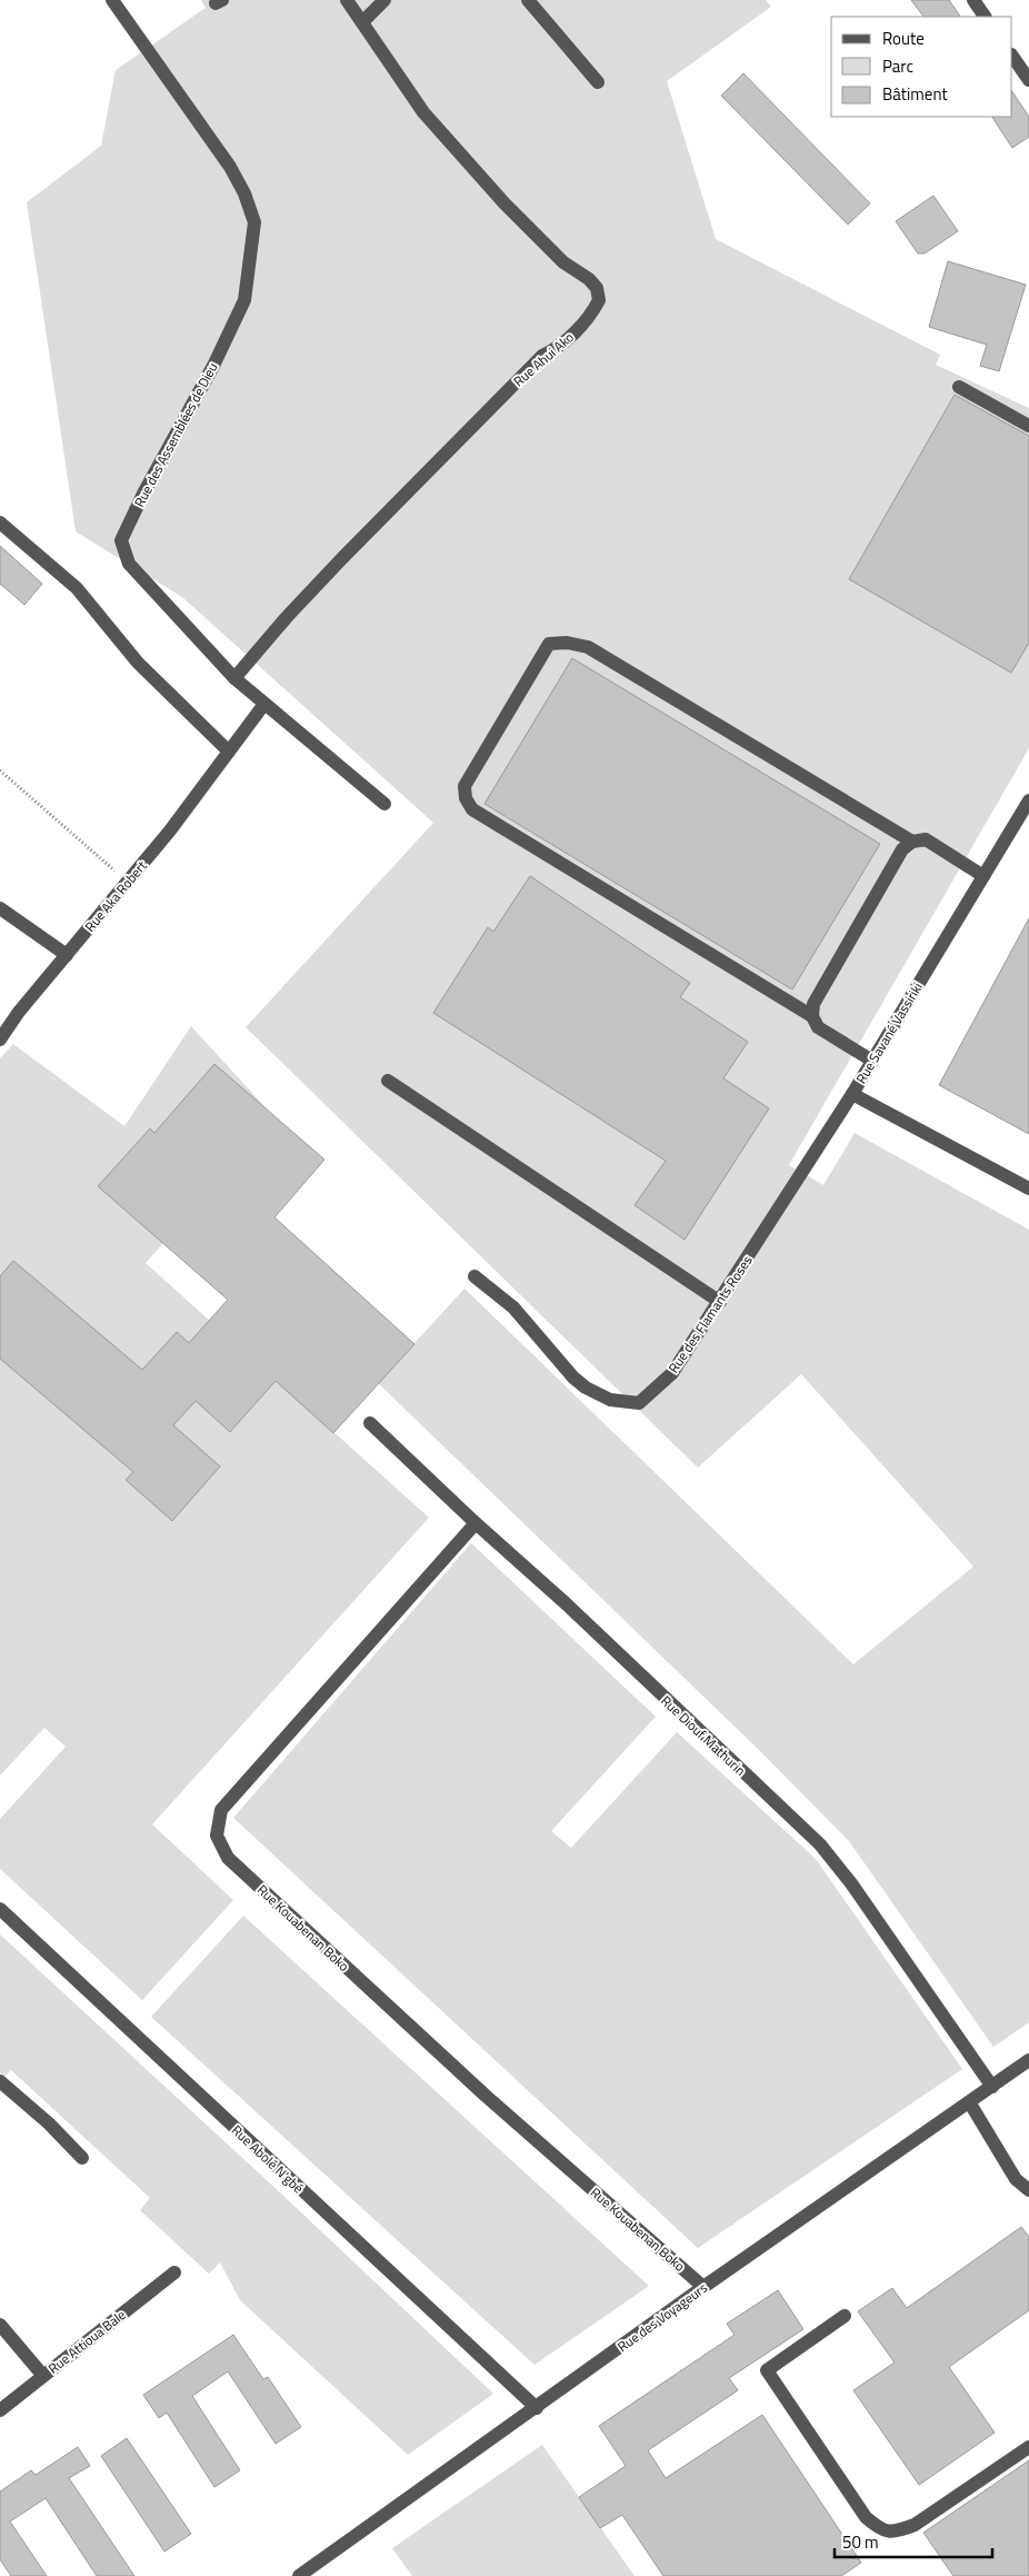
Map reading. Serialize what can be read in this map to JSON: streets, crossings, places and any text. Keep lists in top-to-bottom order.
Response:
{
  "streets": {
    "street": [
      "Rue Ahui Ako",
      "Rue des Assemblées de Dieu",
      "Rue Aka Robert",
      "Rue Savané Vassiriki",
      "Rue des Flamants Roses",
      "Rue Diouf Mathurin",
      "Rue Kouabenan Boko",
      "Rue Abolé N'gbé",
      "Rue des Voyageurs",
      "Rue Attioua Bale"
    ]
  },
  "crossings": [
    ["Rue Ahui Ako", "Rue des Assemblées de Dieu"],
    ["Rue des Assemblées de Dieu", "Rue Aka Robert"],
    ["Rue Savané Vassiriki", "Rue des Flamants Roses"],
    ["Rue Diouf Mathurin", "Rue Kouabenan Boko"],
    ["Rue Diouf Mathurin", "Rue des Voyageurs"],
    ["Rue Kouabenan Boko", "Rue des Voyageurs"],
    ["Rue Abolé N'gbé", "Rue des Voyageurs"]
  ],
  "legend": ["Route", "Parc", "Bâtiment"],
  "scale_bar": "50 m"
}
